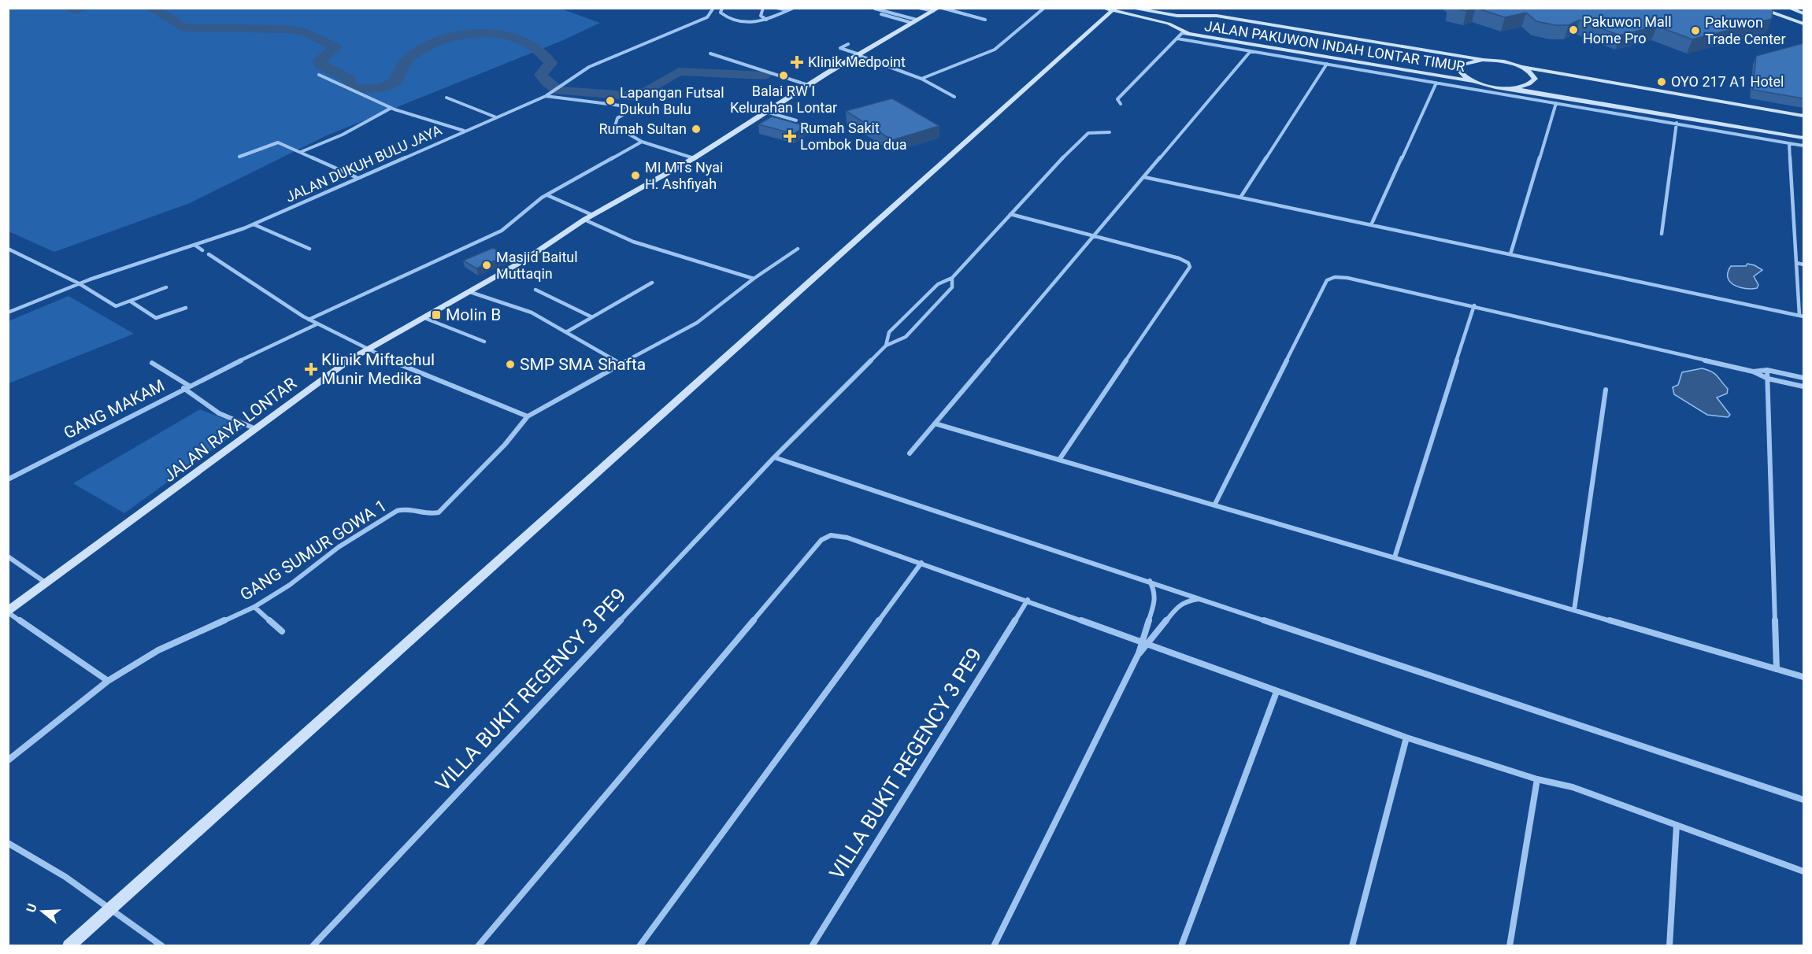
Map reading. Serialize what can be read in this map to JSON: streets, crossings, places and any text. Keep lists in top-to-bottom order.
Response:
{
  "streets": {
    "street": [
      "JALAN PAKUWON INDAH LONTAR TIMUR",
      "JALAN DUKUH BULU JAYA",
      "GANG MAKAM",
      "JALAN RAYA LONTAR",
      "GANG SUMUR GOWA 1",
      "VILLA BUKIT REGENCY 3 PE9"
    ]
  },
  "crossings": [
    ["GANG MAKAM", "JALAN RAYA LONTAR"]
  ],
  "places": {
    "other": [
      "Pakuwon Mall Home Pro",
      "Pakuwon Trade Center",
      "Balai RW I Kelurahan Lontar",
      "OYO 217 A1 Hotel",
      "Lapangan Futsal Dukuh Bulu",
      "Rumah Sultan",
      "MI MTs Nyai H. Ashfiyah",
      "Masjid Baitul Muttaqin",
      "SMP SMA Shafta"
    ],
    "health": ["Klinik Medpoint", "Rumah Sakit Lombok Dua dua", "Klinik Miftachul Munir Medika"],
    "transit": ["Molin B"]
  },
  "north": "left"
}
